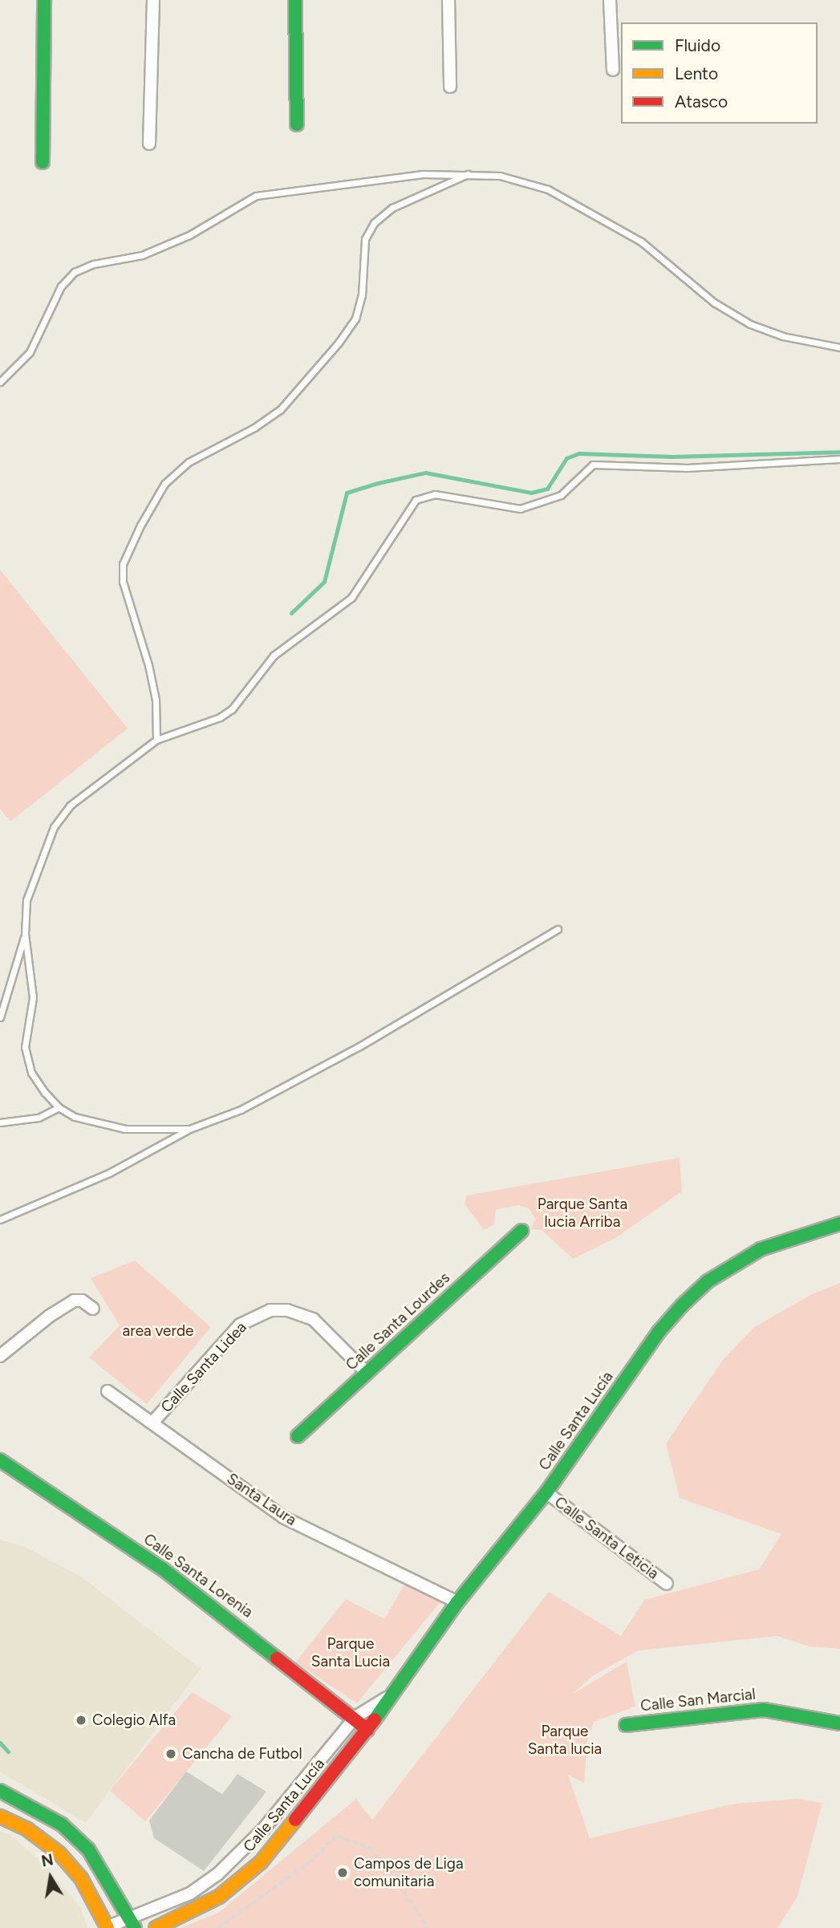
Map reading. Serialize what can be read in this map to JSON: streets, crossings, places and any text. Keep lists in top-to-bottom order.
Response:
{
  "streets": {
    "street": [
      "Calle Santa Lourdes",
      "Calle Santa Lidea",
      "Calle Santa Lucía",
      "Santa Laura",
      "Calle Santa Leticia",
      "Calle Santa Lorenia",
      "Calle San Marcial"
    ]
  },
  "crossings": [
    ["Calle Santa Lourdes", "Calle Santa Lidea"],
    ["Calle Santa Lidea", "Santa Laura"],
    ["Calle Santa Lucía", "Santa Laura"],
    ["Calle Santa Lucía", "Calle Santa Leticia"],
    ["Calle Santa Lucía", "Calle Santa Lorenia"]
  ],
  "parks": [
    "Parque Santa lucia Arriba",
    "area verde",
    "Parque Santa Lucia",
    "Parque Santa lucia"
  ],
  "places": ["Colegio Alfa", "Cancha de Futbol", "Campos de Liga comunitaria"],
  "legend": ["Fluido", "Lento", "Atasco"],
  "north": "top"
}
